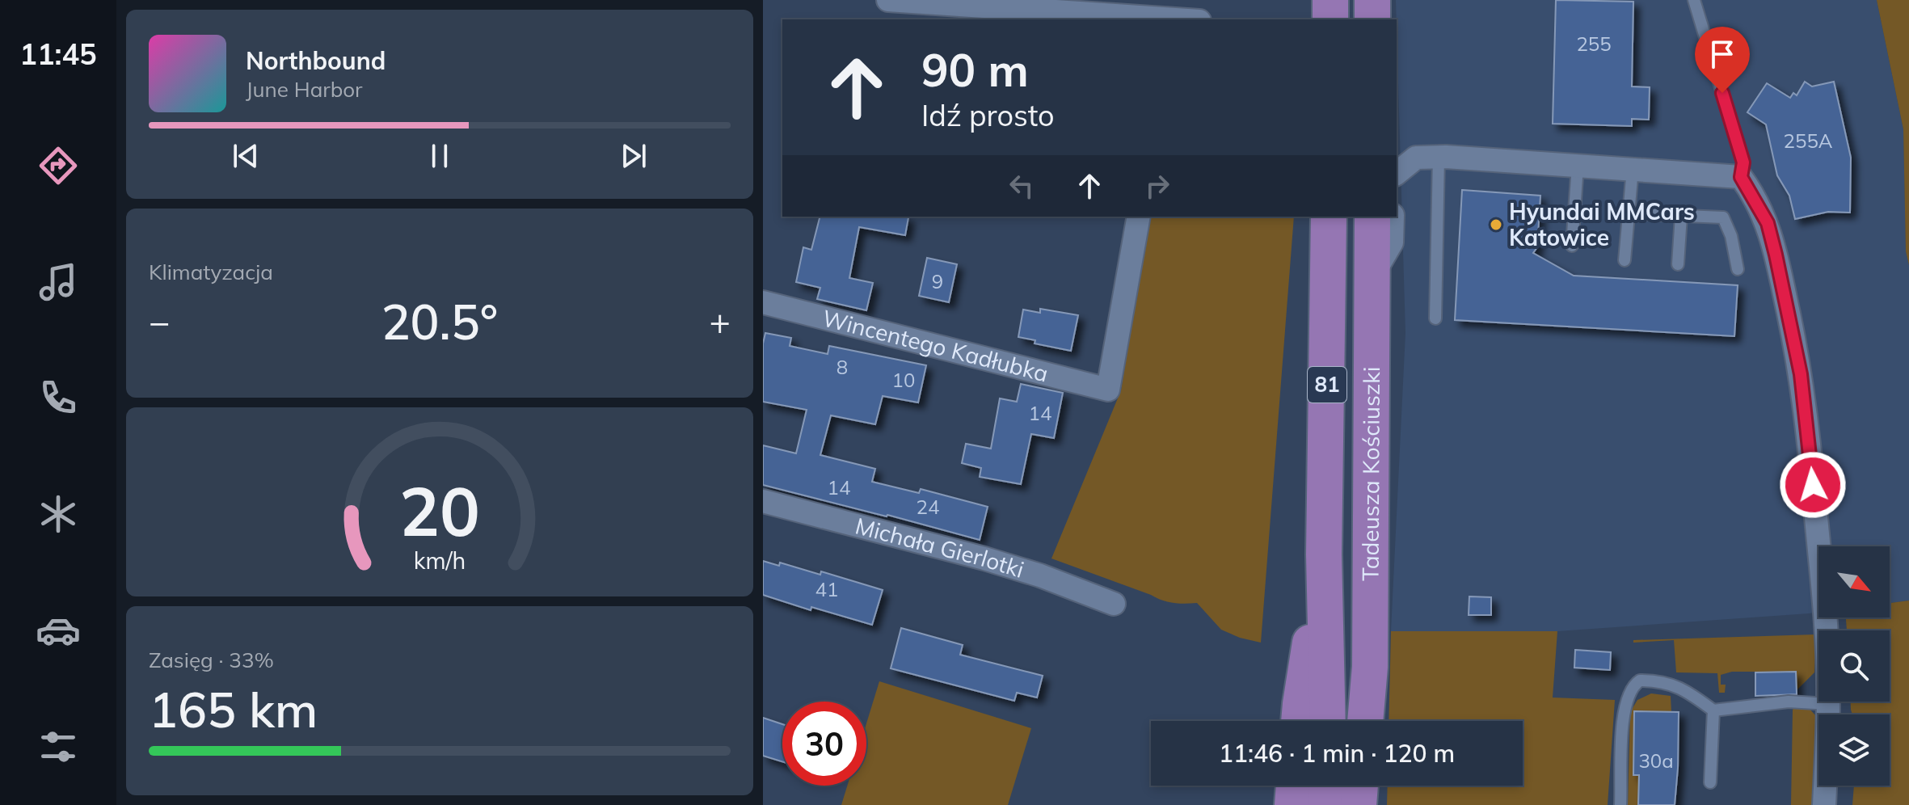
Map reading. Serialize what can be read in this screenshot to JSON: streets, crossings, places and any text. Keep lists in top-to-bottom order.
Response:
{
  "streets": {
    "main road": ["81", "Tadeusza Kościuszki"],
    "street": ["Wincentego Kadłubka", "Michała Gierlotki"]
  },
  "places": ["Hyundai MMCars Katowice"],
  "house_numbers": [
    "255",
    "255A",
    "9",
    "8",
    "10",
    "14",
    "14",
    "24",
    "41",
    "30a"
  ],
  "north": "bottom right",
  "page": {
    "tabs": "11:45",
    "turn": ["90 m", "Idź prosto"],
    "song": ["Northbound", "June Harbor"],
    "tile": [
      "Klimatyzacja",
      ["Zasięg · 33%", "165 km"]
    ],
    "heat": ["−", "20.5°", "+"],
    "limit": "30",
    "trip": "11:46 · 1 min · 120 m",
    "gauge": ["20", "km/h"]
  }
}
